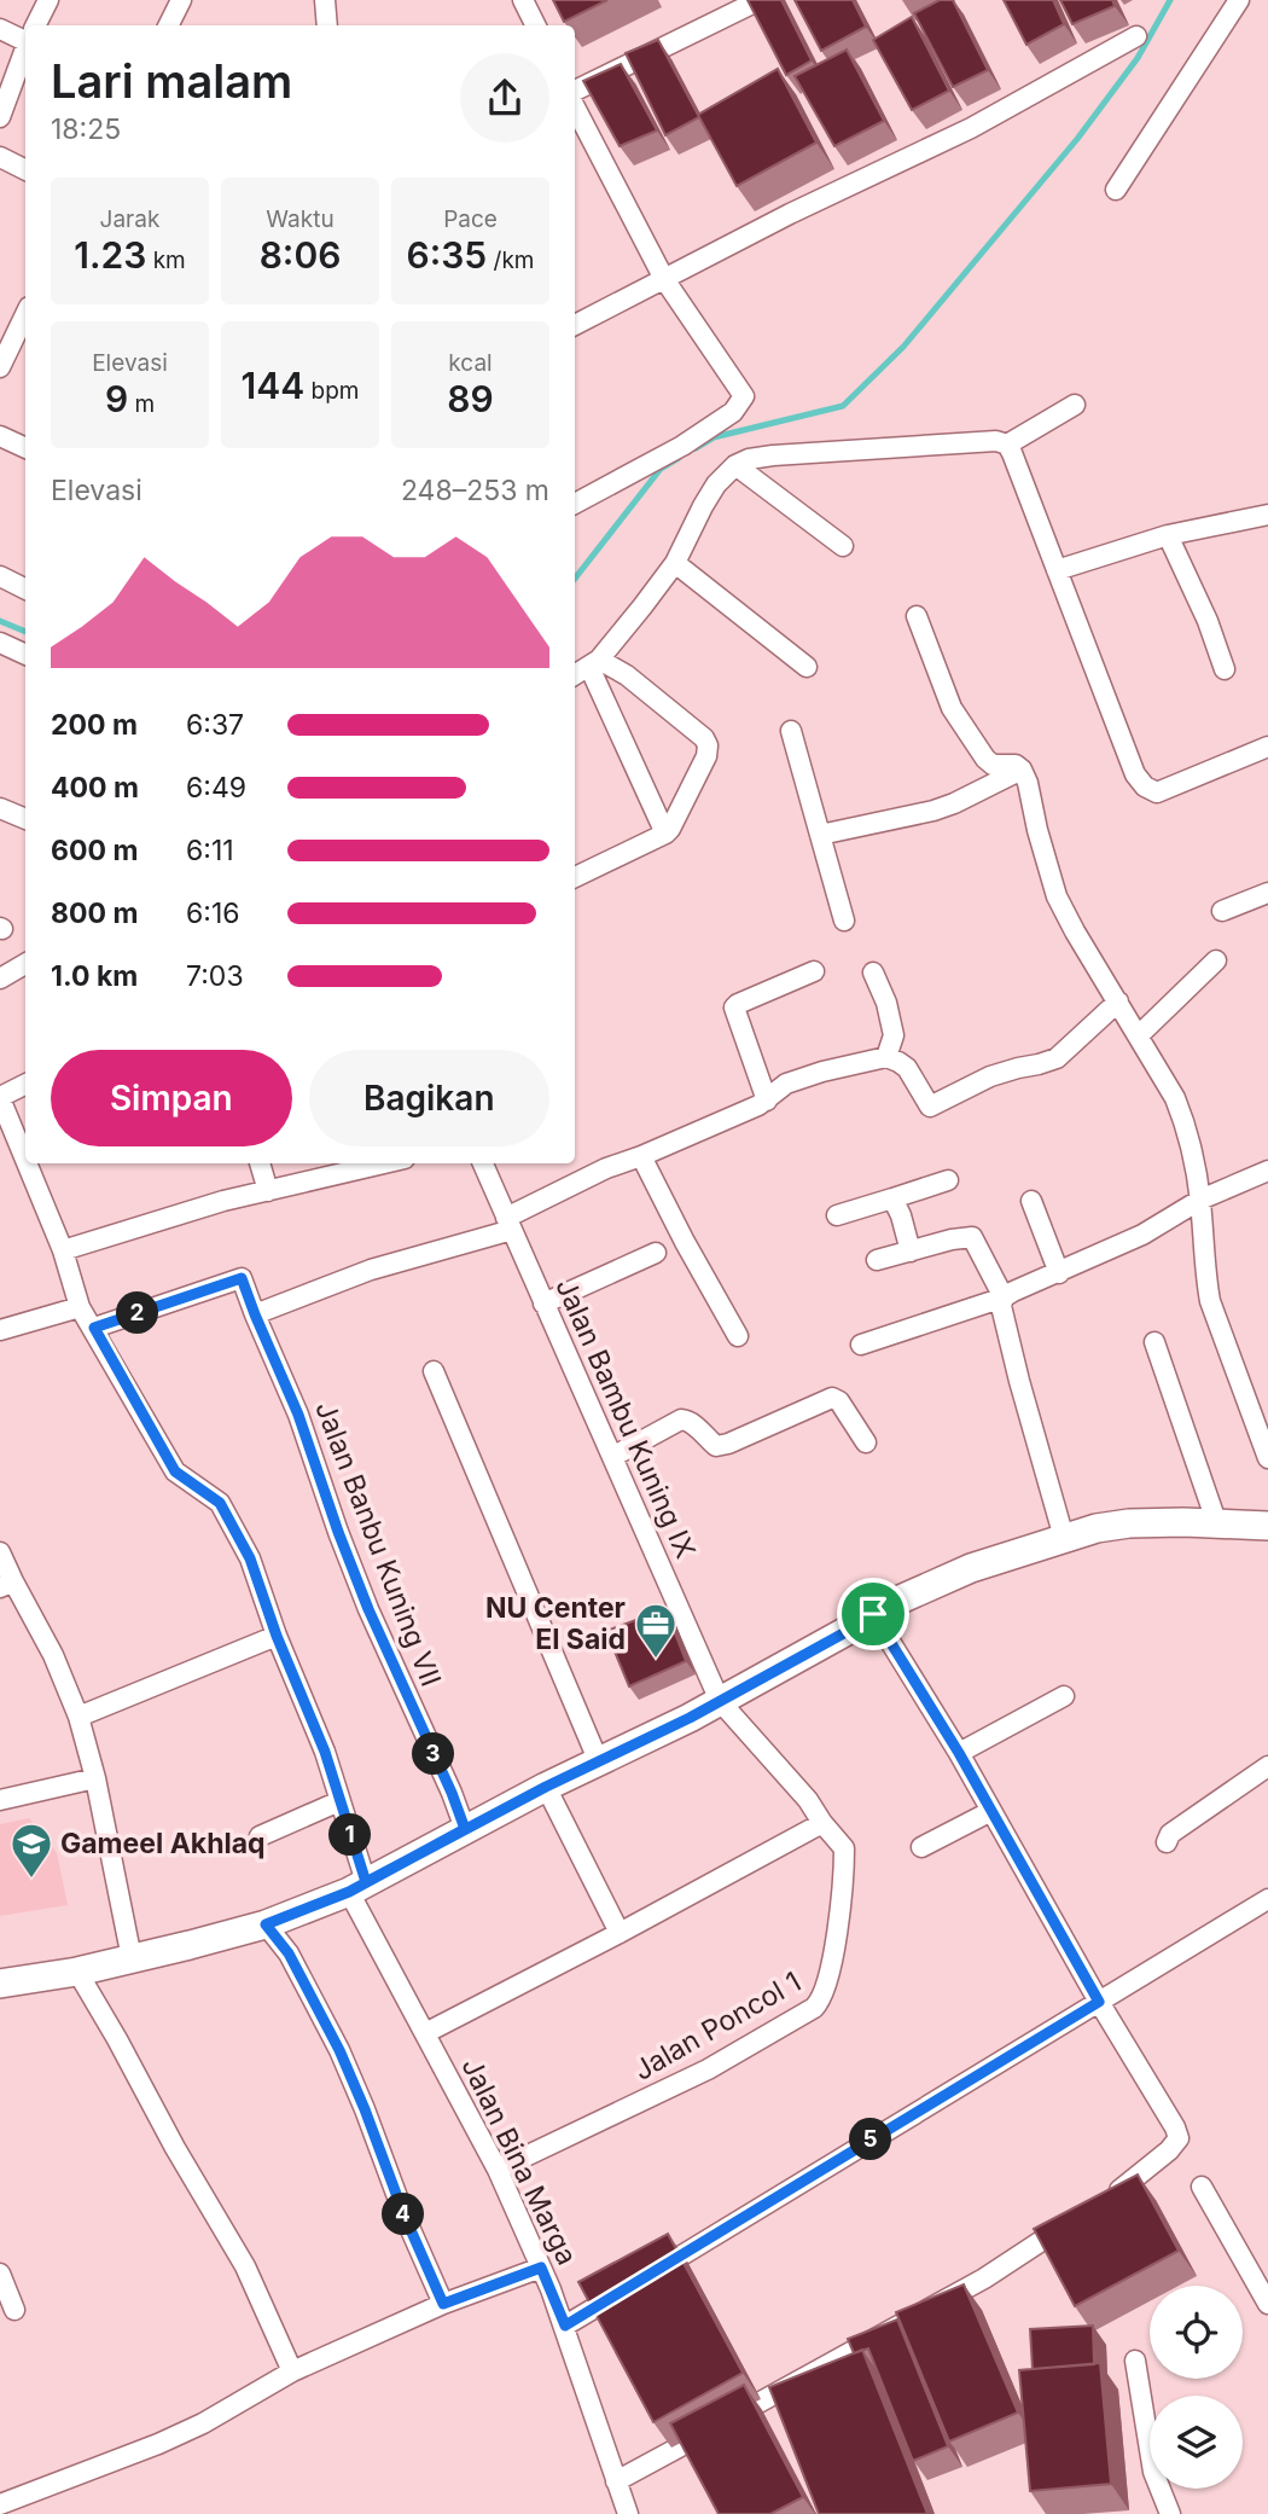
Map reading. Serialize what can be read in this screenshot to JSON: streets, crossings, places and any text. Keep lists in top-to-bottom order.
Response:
{
  "streets": {
    "street": [
      "Jalan Bambu Kuning IX",
      "Jalan Banbu Kuning VII",
      "Jalan Poncol 1",
      "Jalan Bina Marga"
    ]
  },
  "crossings": [
    ["Jalan Bambu Kuning IX", "Jalan Poncol 1"],
    ["Jalan Banbu Kuning VII", "Jalan Bina Marga"],
    ["Jalan Poncol 1", "Jalan Bina Marga"]
  ],
  "places": {
    "office": ["NU Center El Said"],
    "school or university": ["Gameel Akhlaq"]
  },
  "page": {
    "heading": ["Lari malam", "18:25"],
    "stats": [
      ["Jarak", "1.23 km"],
      ["Waktu", "8:06"],
      ["Pace", "6:35 /km"],
      ["Elevasi", "9 m"],
      ["144 bpm"],
      ["kcal", "89"]
    ],
    "chart": ["Elevasi", "248–253 m"],
    "list": [
      {
        "name": "200 m",
        "note": "6:37"
      },
      {
        "name": "400 m",
        "note": "6:49"
      },
      {
        "name": "600 m",
        "note": "6:11"
      },
      {
        "name": "800 m",
        "note": "6:16"
      },
      {
        "name": "1.0 km",
        "note": "7:03"
      }
    ],
    "buttons": ["Simpan", "Bagikan"],
    "pins": [
      "2",
      "3",
      "1",
      "5",
      "4"
    ]
  }
}
